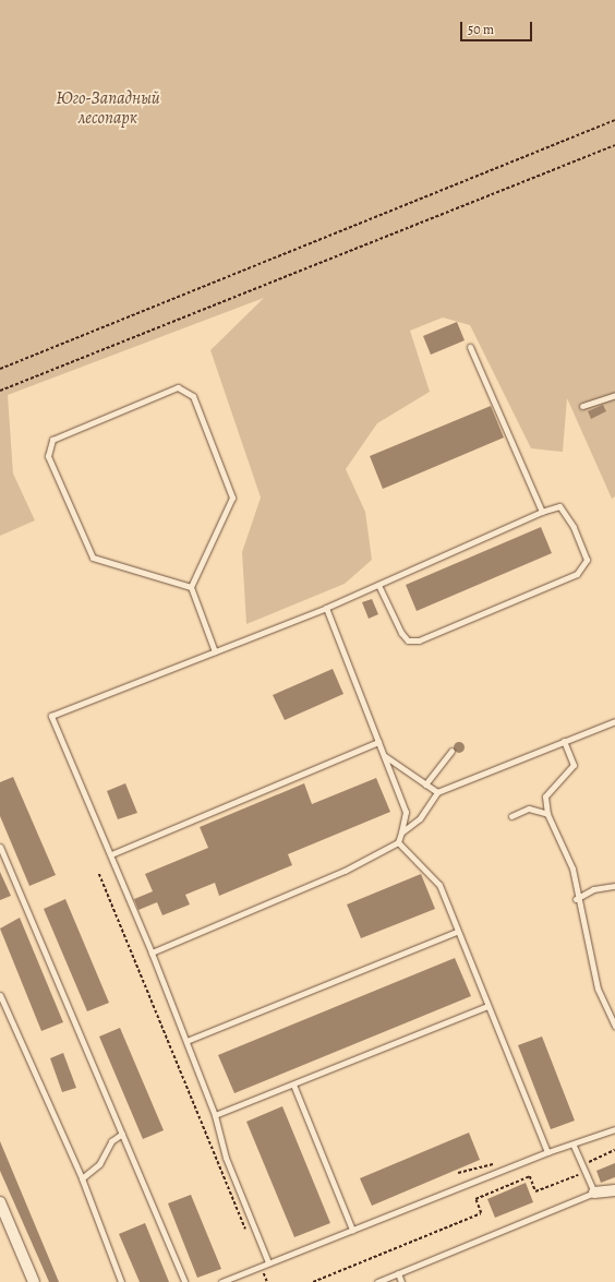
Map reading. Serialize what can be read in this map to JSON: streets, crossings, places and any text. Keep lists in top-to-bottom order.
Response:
{
  "parks": ["Юго-Западный лесопарк"],
  "scale_bar": "50 m"
}
